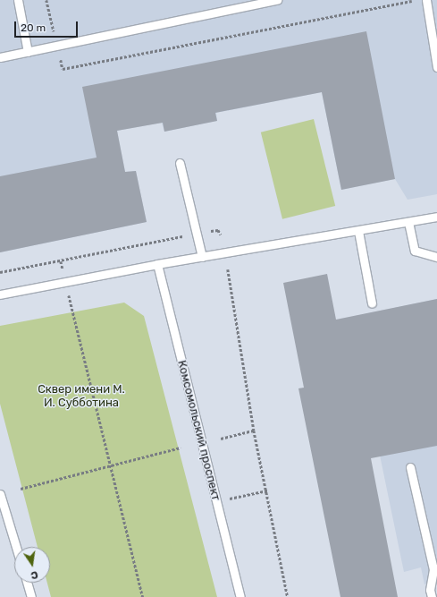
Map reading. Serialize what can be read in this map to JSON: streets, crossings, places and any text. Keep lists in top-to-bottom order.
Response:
{
  "streets": {
    "lane": ["Комсомольский проспект"]
  },
  "parks": ["Сквер имени М. И. Субботина"],
  "scale_bar": "20 m",
  "north": "bottom"
}
